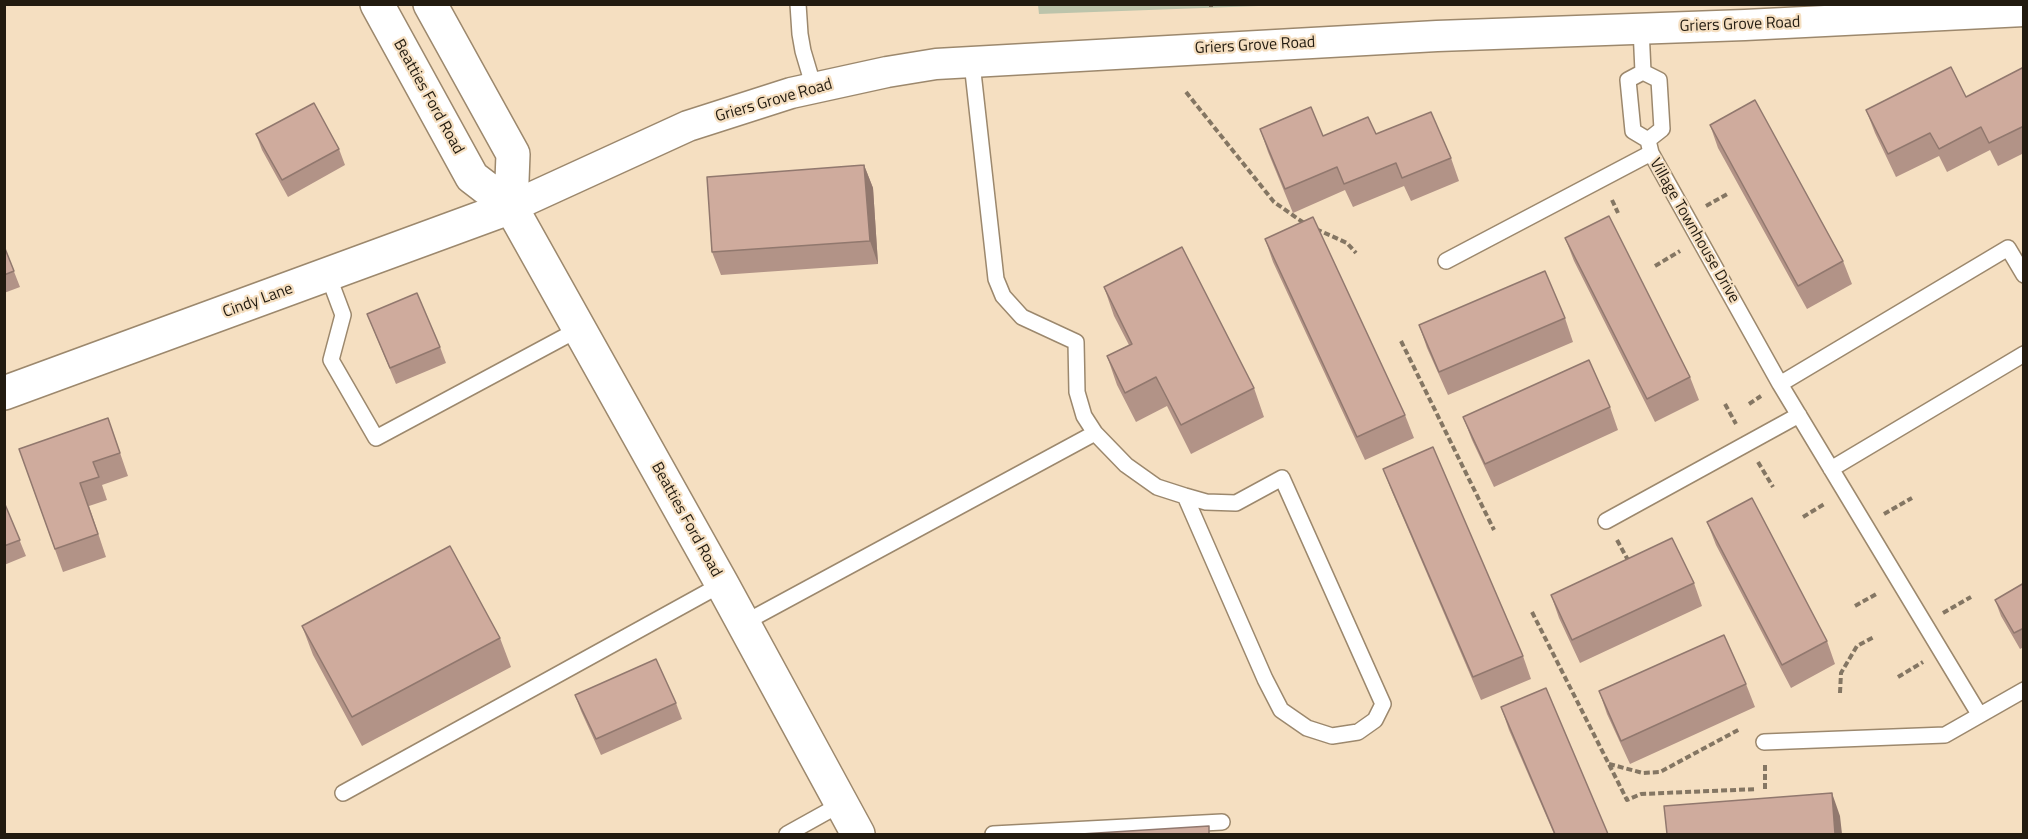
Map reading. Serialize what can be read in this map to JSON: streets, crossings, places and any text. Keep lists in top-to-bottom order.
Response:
{
  "streets": {
    "main road": ["Beatties Ford Road", "Cindy Lane"],
    "street": ["Griers Grove Road"],
    "lane": ["Village Townhouse Drive"]
  },
  "crossings": [
    ["Griers Grove Road", "Beatties Ford Road"],
    ["Griers Grove Road", "Cindy Lane"],
    ["Beatties Ford Road", "Cindy Lane"]
  ]
}
